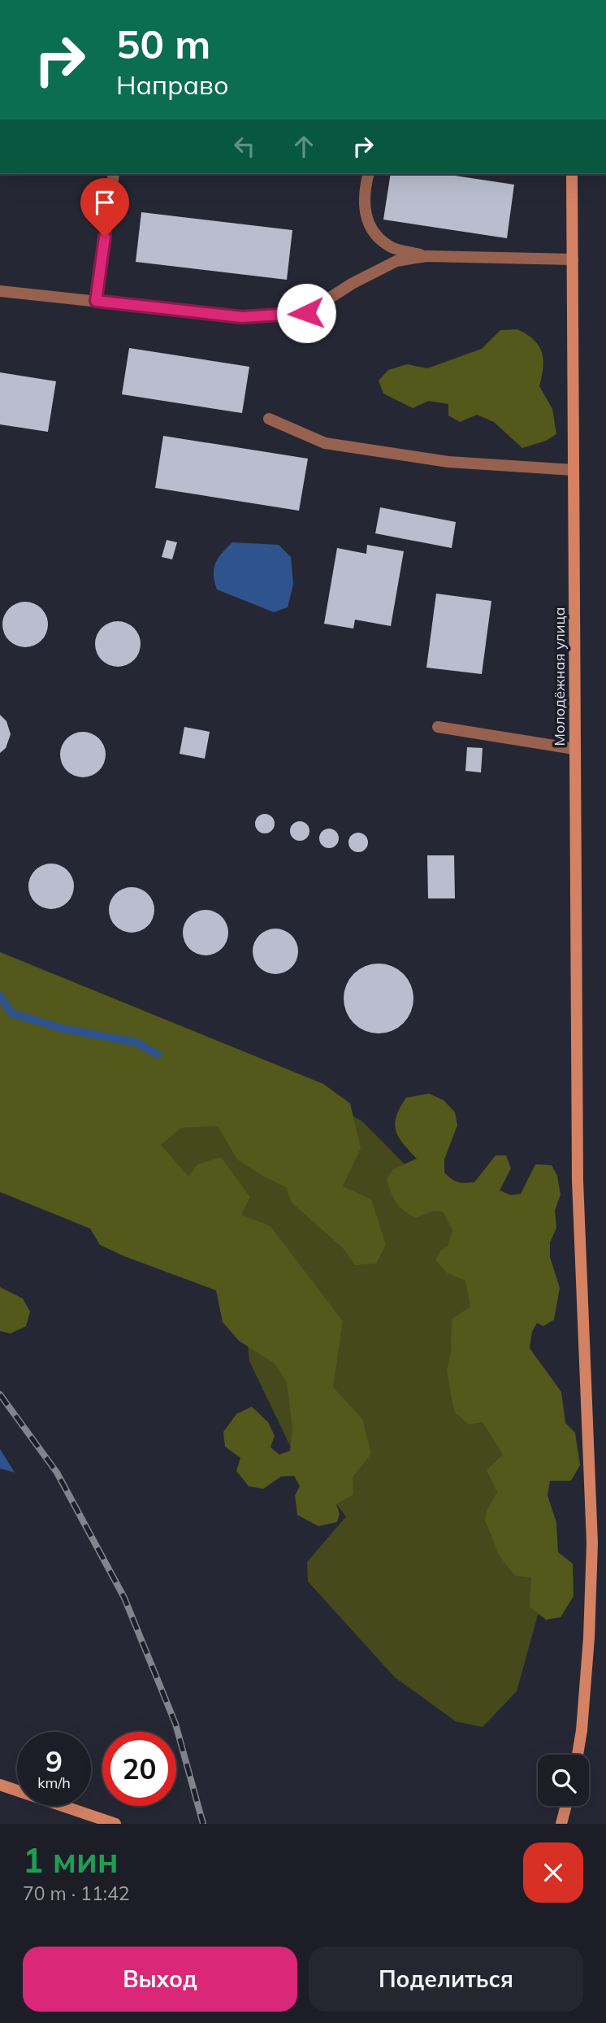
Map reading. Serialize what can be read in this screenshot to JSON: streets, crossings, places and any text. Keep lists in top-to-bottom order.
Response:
{
  "streets": {
    "street": ["Молодёжная улица"]
  },
  "page": {
    "turn": ["50 m", "Направо"],
    "speed": "9 km/h",
    "limit": "20",
    "heading": ["1 мин", "70 m · 11:42"],
    "buttons": ["Выход", "Поделиться"]
  }
}
